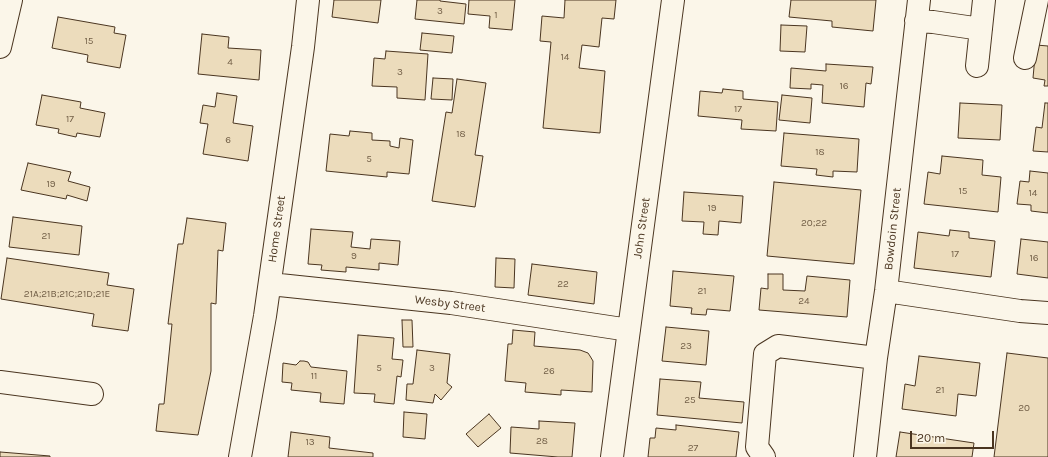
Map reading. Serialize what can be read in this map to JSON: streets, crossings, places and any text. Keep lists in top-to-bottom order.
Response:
{
  "streets": {
    "street": [
      "John Street",
      "Home Street",
      "Bowdoin Street",
      "Wesby Street"
    ]
  },
  "crossings": [
    ["John Street", "Wesby Street"],
    ["Home Street", "Wesby Street"]
  ],
  "house_numbers": [
    "3",
    "1",
    "15",
    "14",
    "4",
    "3",
    "16",
    "17",
    "17",
    "18",
    "6",
    "18",
    "5",
    "19",
    "15",
    "14",
    "19",
    "20;22",
    "21",
    "17",
    "9",
    "16",
    "22",
    "21",
    "21A;21B;21C;21D;21E",
    "24",
    "23",
    "5",
    "3",
    "26",
    "11",
    "21",
    "25",
    "20",
    "28",
    "13",
    "27"
  ],
  "scale_bar": "20 m"
}
